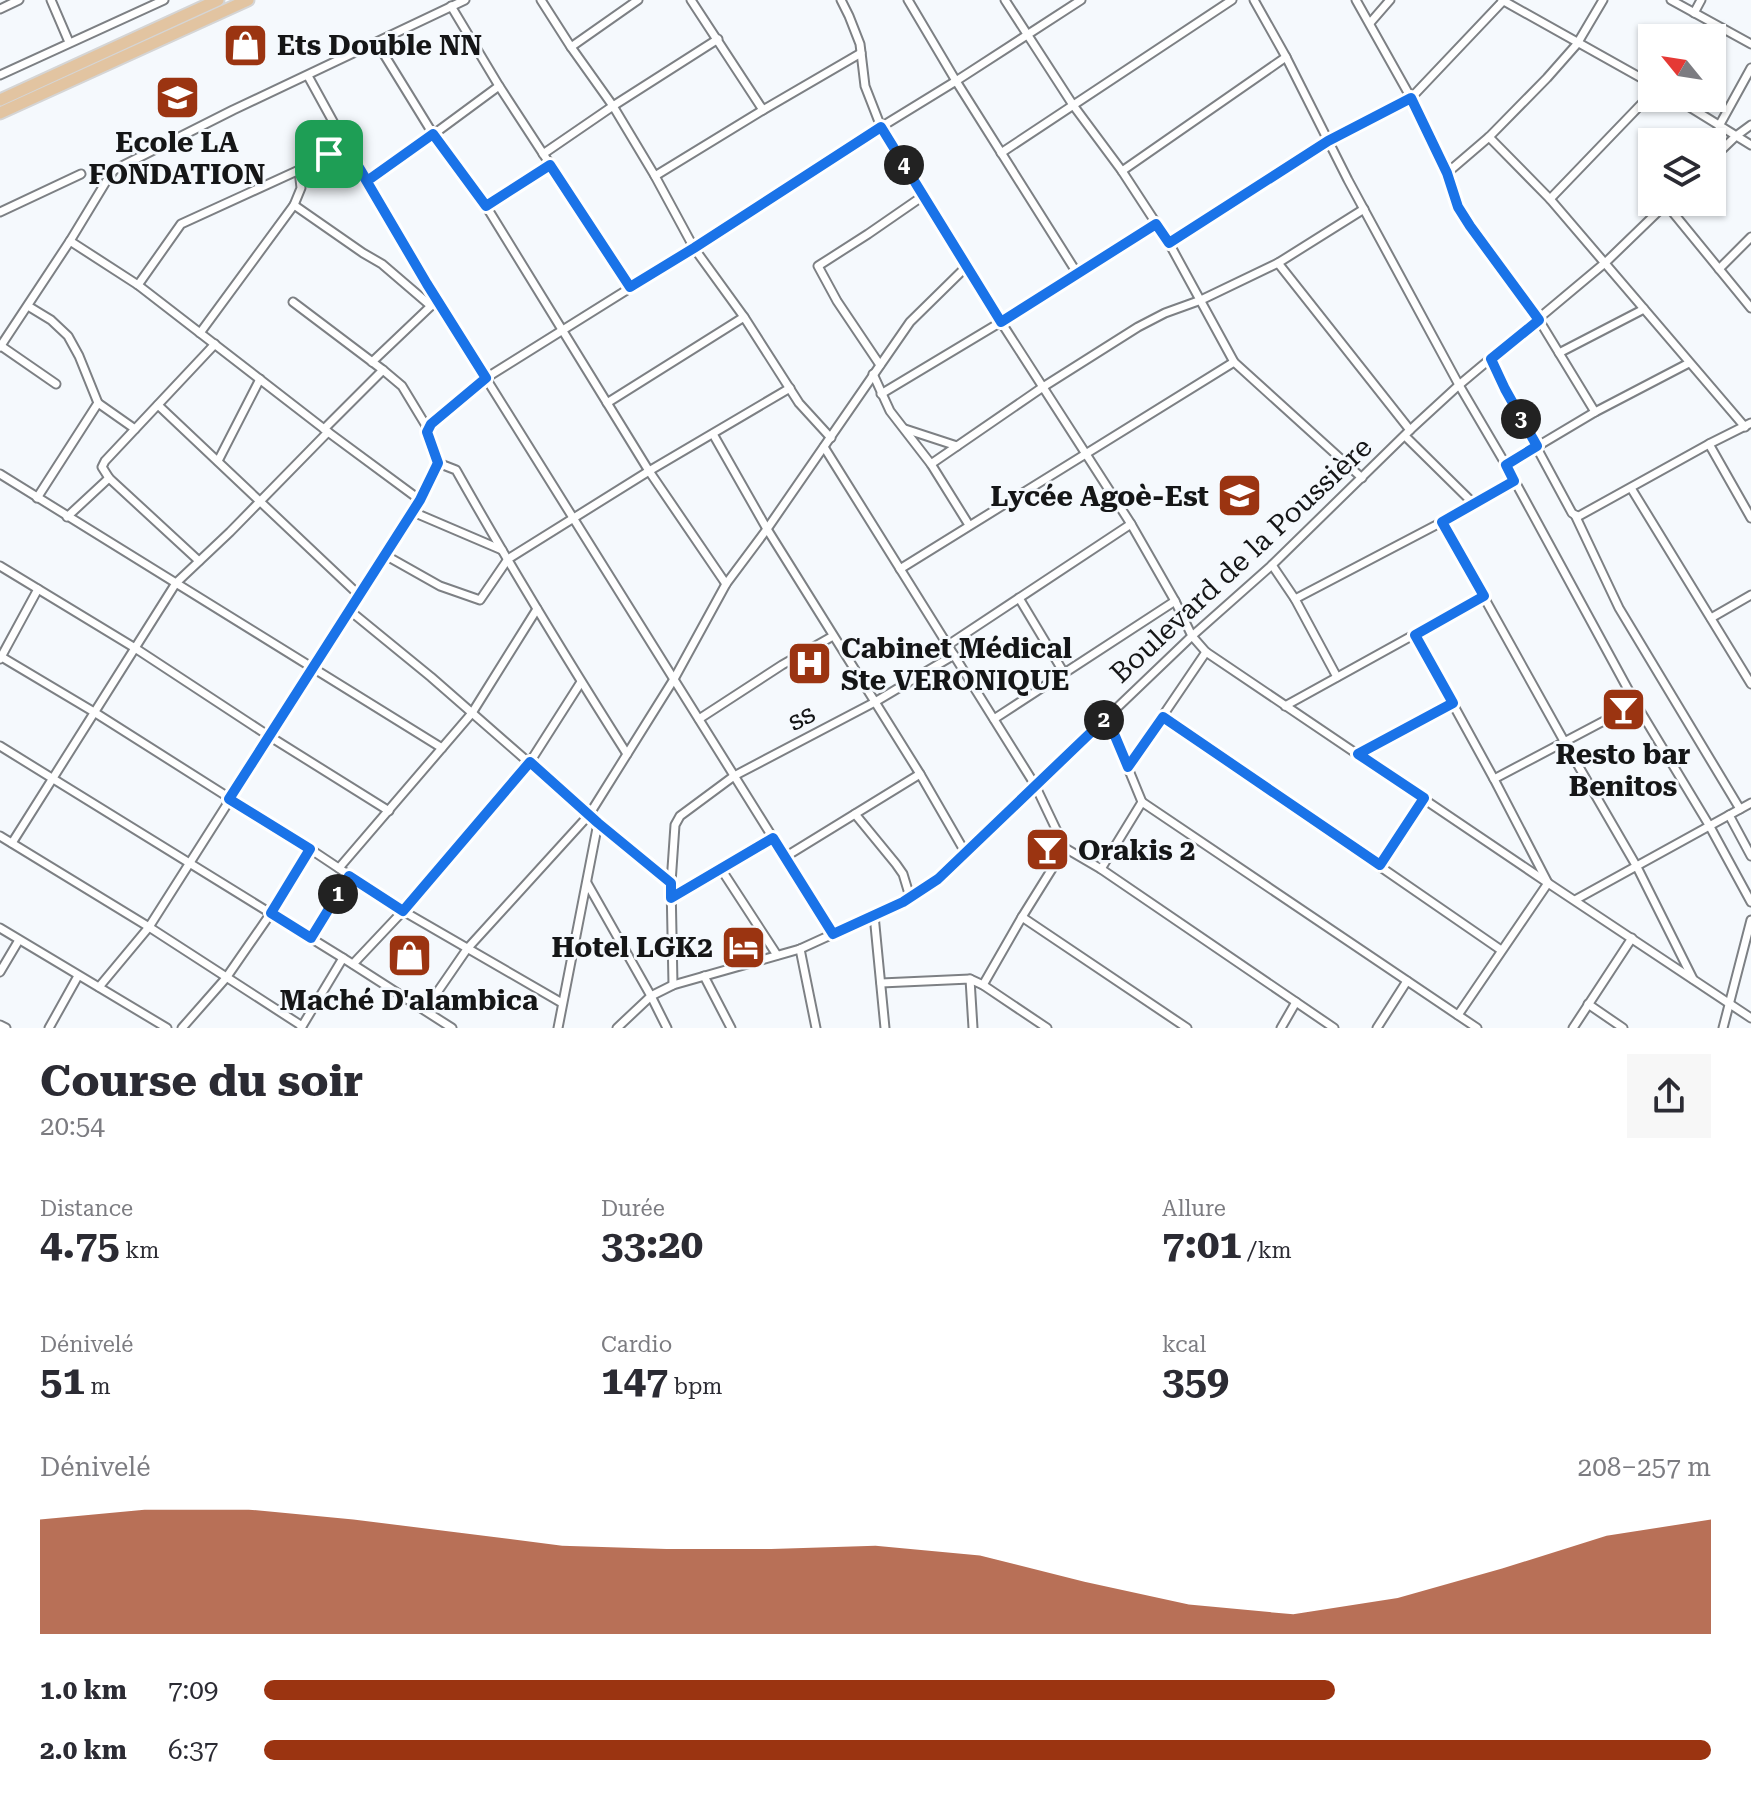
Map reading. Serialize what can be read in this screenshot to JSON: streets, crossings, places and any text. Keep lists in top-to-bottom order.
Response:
{
  "streets": {
    "street": ["Boulevard de la Poussière", "ss"]
  },
  "places": {
    "shop": ["Ets Double NN", "Maché D'alambica"],
    "school or university": ["Ecole LA FONDATION", "Lycée Agoè-Est"],
    "hospital": ["Cabinet Médical Ste VERONIQUE"],
    "bar": ["Resto bar Benitos", "Orakis 2"],
    "hotel": ["Hotel LGK2"]
  },
  "north": "top left",
  "page": {
    "pins": [
      "4",
      "3",
      "2",
      "1"
    ],
    "heading": ["Course du soir", "20:54"],
    "stats": [
      ["Distance", "4.75 km"],
      ["Durée", "33:20"],
      ["Allure", "7:01 /km"],
      ["Dénivelé", "51 m"],
      ["Cardio", "147 bpm"],
      ["kcal", "359"]
    ],
    "chart": ["Dénivelé", "208–257 m"],
    "list": [
      {
        "name": "1.0 km",
        "note": "7:09"
      },
      {
        "name": "2.0 km",
        "note": "6:37"
      }
    ]
  }
}
